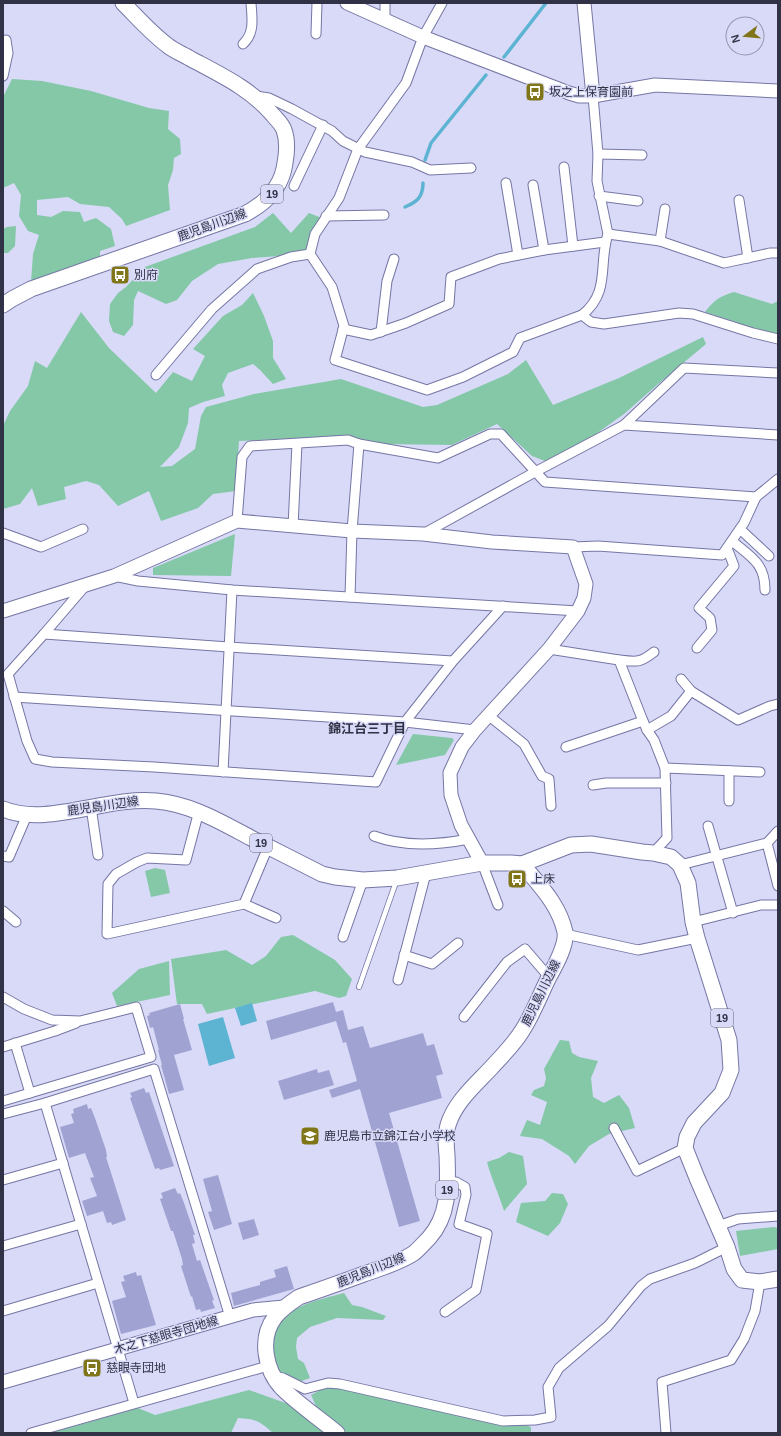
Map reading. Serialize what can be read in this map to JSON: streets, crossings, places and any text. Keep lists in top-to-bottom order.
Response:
{
  "streets": {
    "main road": ["19", "鹿児島川辺線"],
    "street": ["木之下慈眼寺団地線"]
  },
  "crossings": [
    ["19", "鹿児島川辺線"],
    ["鹿児島川辺線", "木之下慈眼寺団地線"]
  ],
  "districts": ["錦江台三丁目"],
  "places": {
    "bus stop": [
      "坂之上保育園前",
      "別府",
      "上床",
      "慈眼寺団地"
    ],
    "school or university": ["鹿児島市立錦江台小学校"]
  },
  "north": "left"
}
